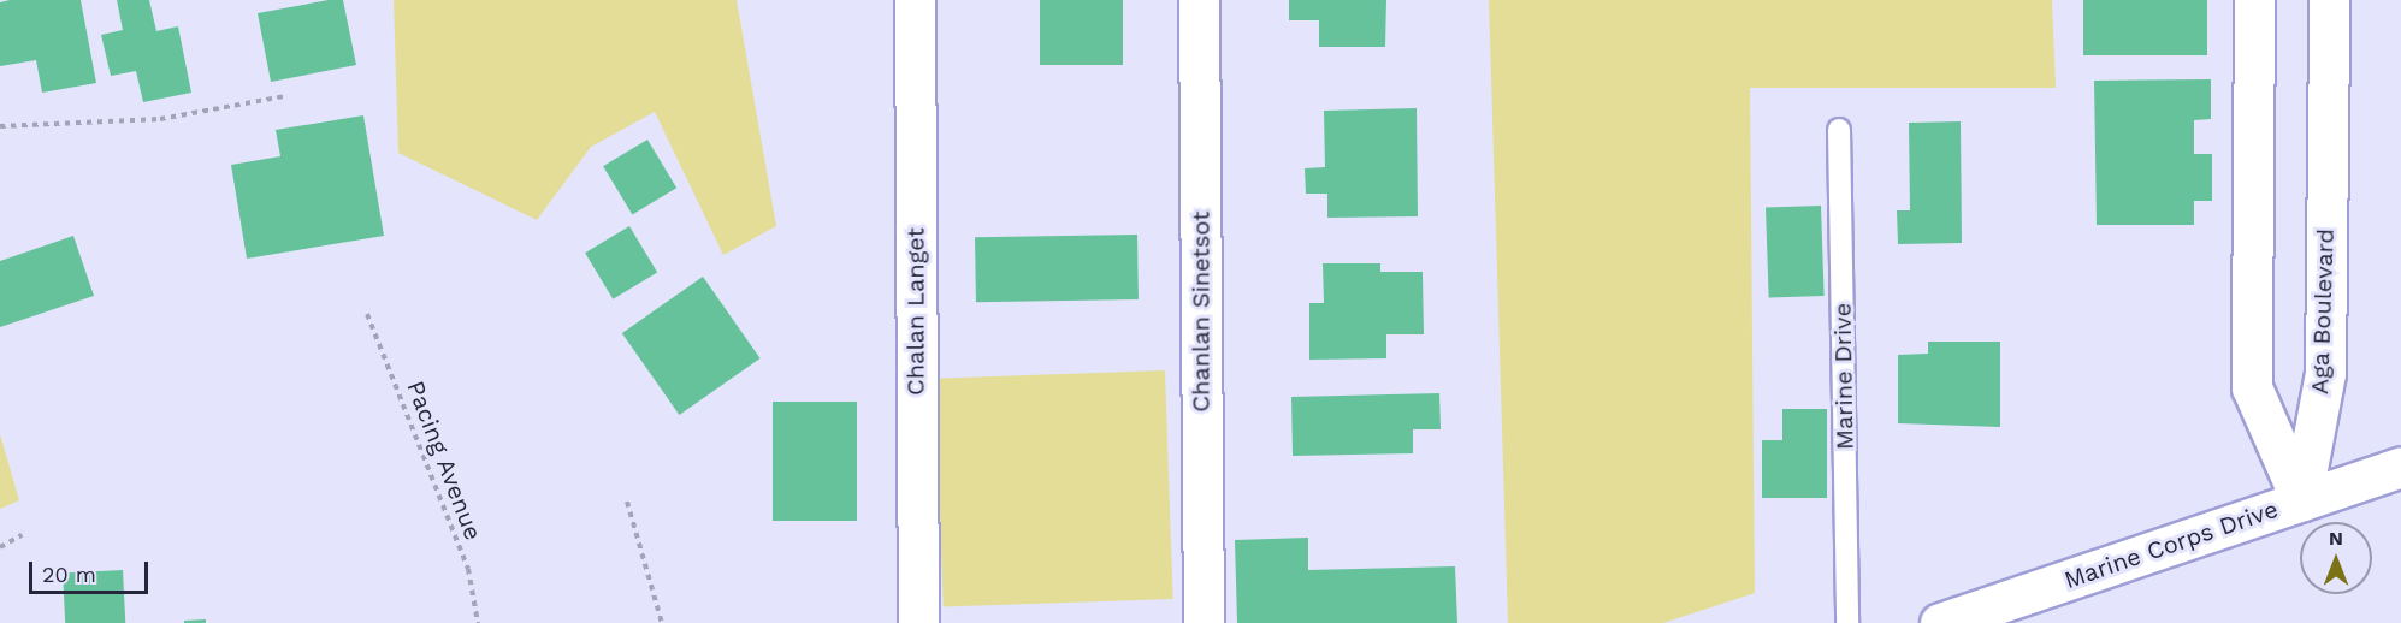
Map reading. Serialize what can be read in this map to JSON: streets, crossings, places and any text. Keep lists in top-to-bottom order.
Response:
{
  "streets": {
    "street": [
      "Chalan Langet",
      "Chanlan Sinetsot",
      "Aga Boulevard",
      "Marine Corps Drive"
    ],
    "lane": ["Marine Drive"],
    "path": ["Pacing Avenue"]
  },
  "crossings": [
    ["Aga Boulevard", "Marine Corps Drive"]
  ],
  "scale_bar": "20 m",
  "north": "top"
}
